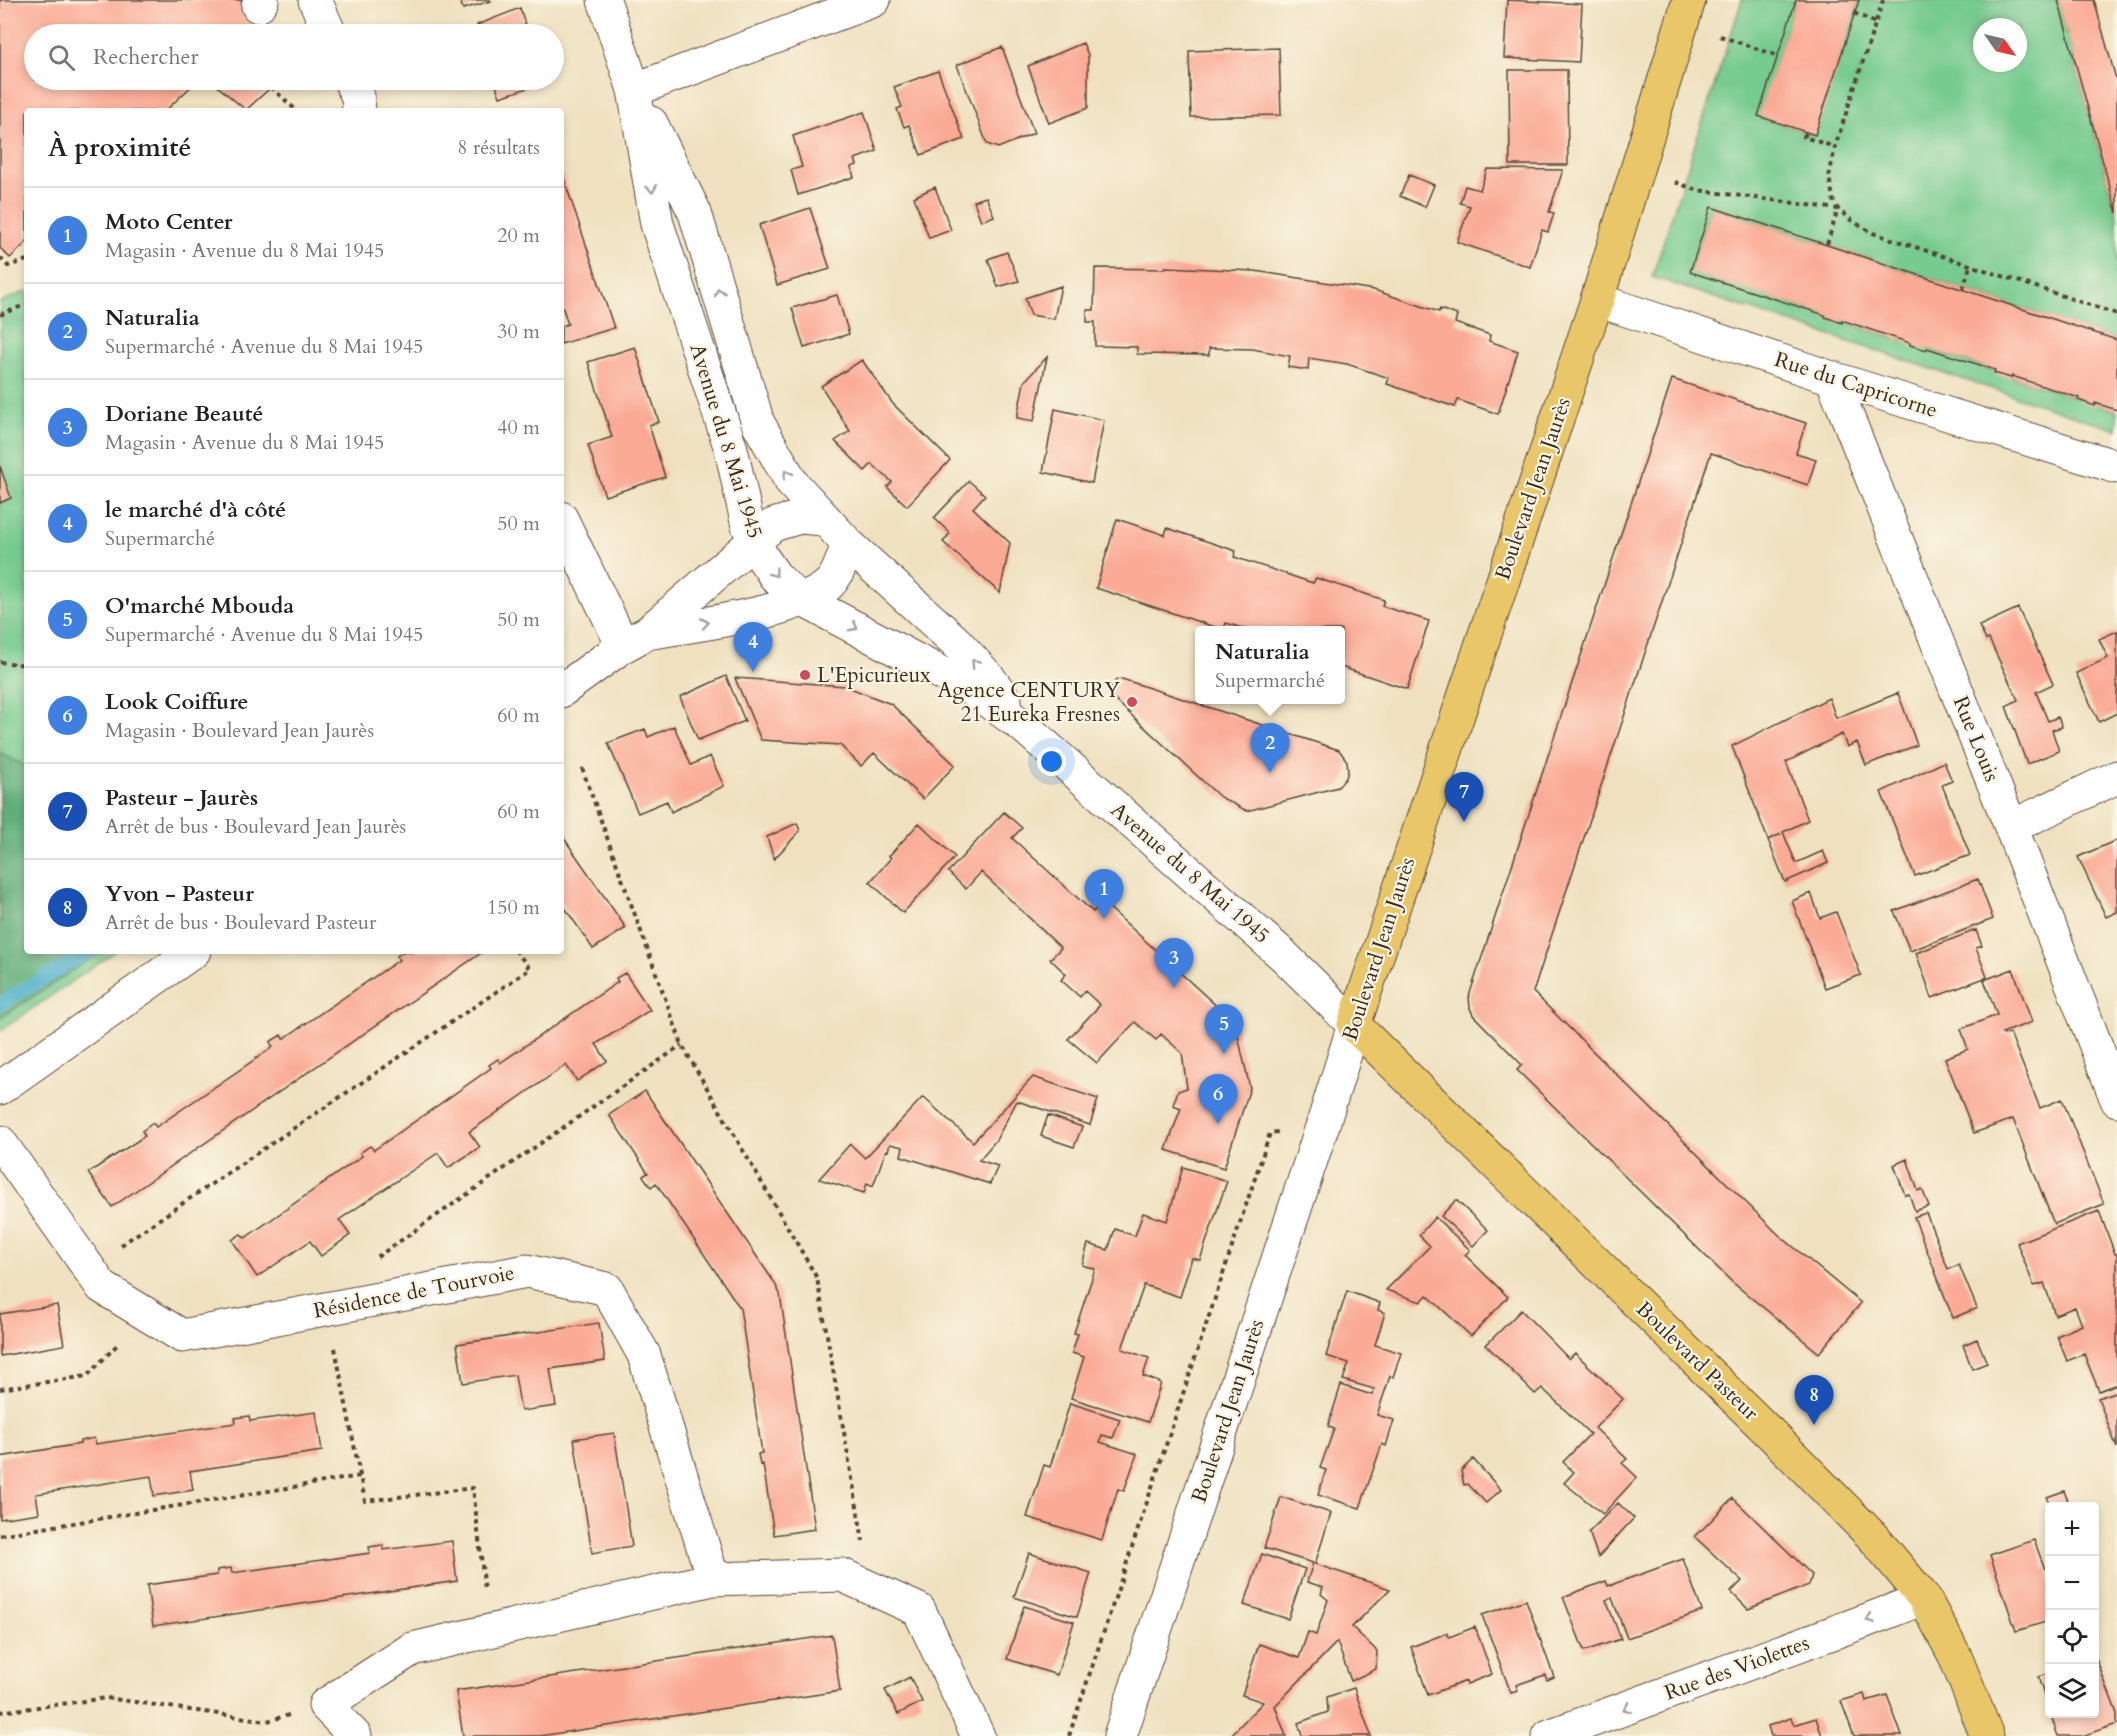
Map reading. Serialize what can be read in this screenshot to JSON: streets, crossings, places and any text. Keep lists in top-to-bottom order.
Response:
{
  "streets": {
    "main road": ["Boulevard Jean Jaurès", "Boulevard Pasteur"],
    "street": [
      "Rue du Capricorne",
      "Avenue du 8 Mai 1945",
      "Rue Louis",
      "Résidence de Tourvoie",
      "Rue des Violettes"
    ]
  },
  "crossings": [
    ["Rue du Capricorne", "Boulevard Jean Jaurès"],
    ["Rue du Capricorne", "Rue Louis"],
    ["Avenue du 8 Mai 1945", "Boulevard Jean Jaurès"],
    ["Avenue du 8 Mai 1945", "Boulevard Pasteur"],
    ["Boulevard Jean Jaurès", "Boulevard Pasteur"],
    ["Boulevard Pasteur", "Rue des Violettes"]
  ],
  "one_way": ["Rue des Violettes"],
  "places": ["L'Epicurieux", "Agence CENTURY 21 Eureka Fresnes"],
  "north": "bottom right",
  "page": {
    "search": "Rechercher",
    "heading": ["À proximité", "8 résultats"],
    "list": [
      {
        "mark": "1",
        "name": "Moto Center",
        "note": "Magasin · Avenue du 8 Mai 1945",
        "value": "20 m"
      },
      {
        "mark": "2",
        "name": "Naturalia",
        "note": "Supermarché · Avenue du 8 Mai 1945",
        "value": "30 m"
      },
      {
        "mark": "3",
        "name": "Doriane Beauté",
        "note": "Magasin · Avenue du 8 Mai 1945",
        "value": "40 m"
      },
      {
        "mark": "4",
        "name": "le marché d'à côté",
        "note": "Supermarché",
        "value": "50 m"
      },
      {
        "mark": "5",
        "name": "O'marché Mbouda",
        "note": "Supermarché · Avenue du 8 Mai 1945",
        "value": "50 m"
      },
      {
        "mark": "6",
        "name": "Look Coiffure",
        "note": "Magasin · Boulevard Jean Jaurès",
        "value": "60 m"
      },
      {
        "mark": "7",
        "name": "Pasteur - Jaurès",
        "note": "Arrêt de bus · Boulevard Jean Jaurès",
        "value": "60 m"
      },
      {
        "mark": "8",
        "name": "Yvon - Pasteur",
        "note": "Arrêt de bus · Boulevard Pasteur",
        "value": "150 m"
      }
    ],
    "pins": [
      "4",
      "2",
      "7",
      "1",
      "3",
      "5",
      "6",
      "8"
    ],
    "popup": ["Naturalia", "Supermarché"],
    "map_buttons": ["+", "−"]
  }
}
